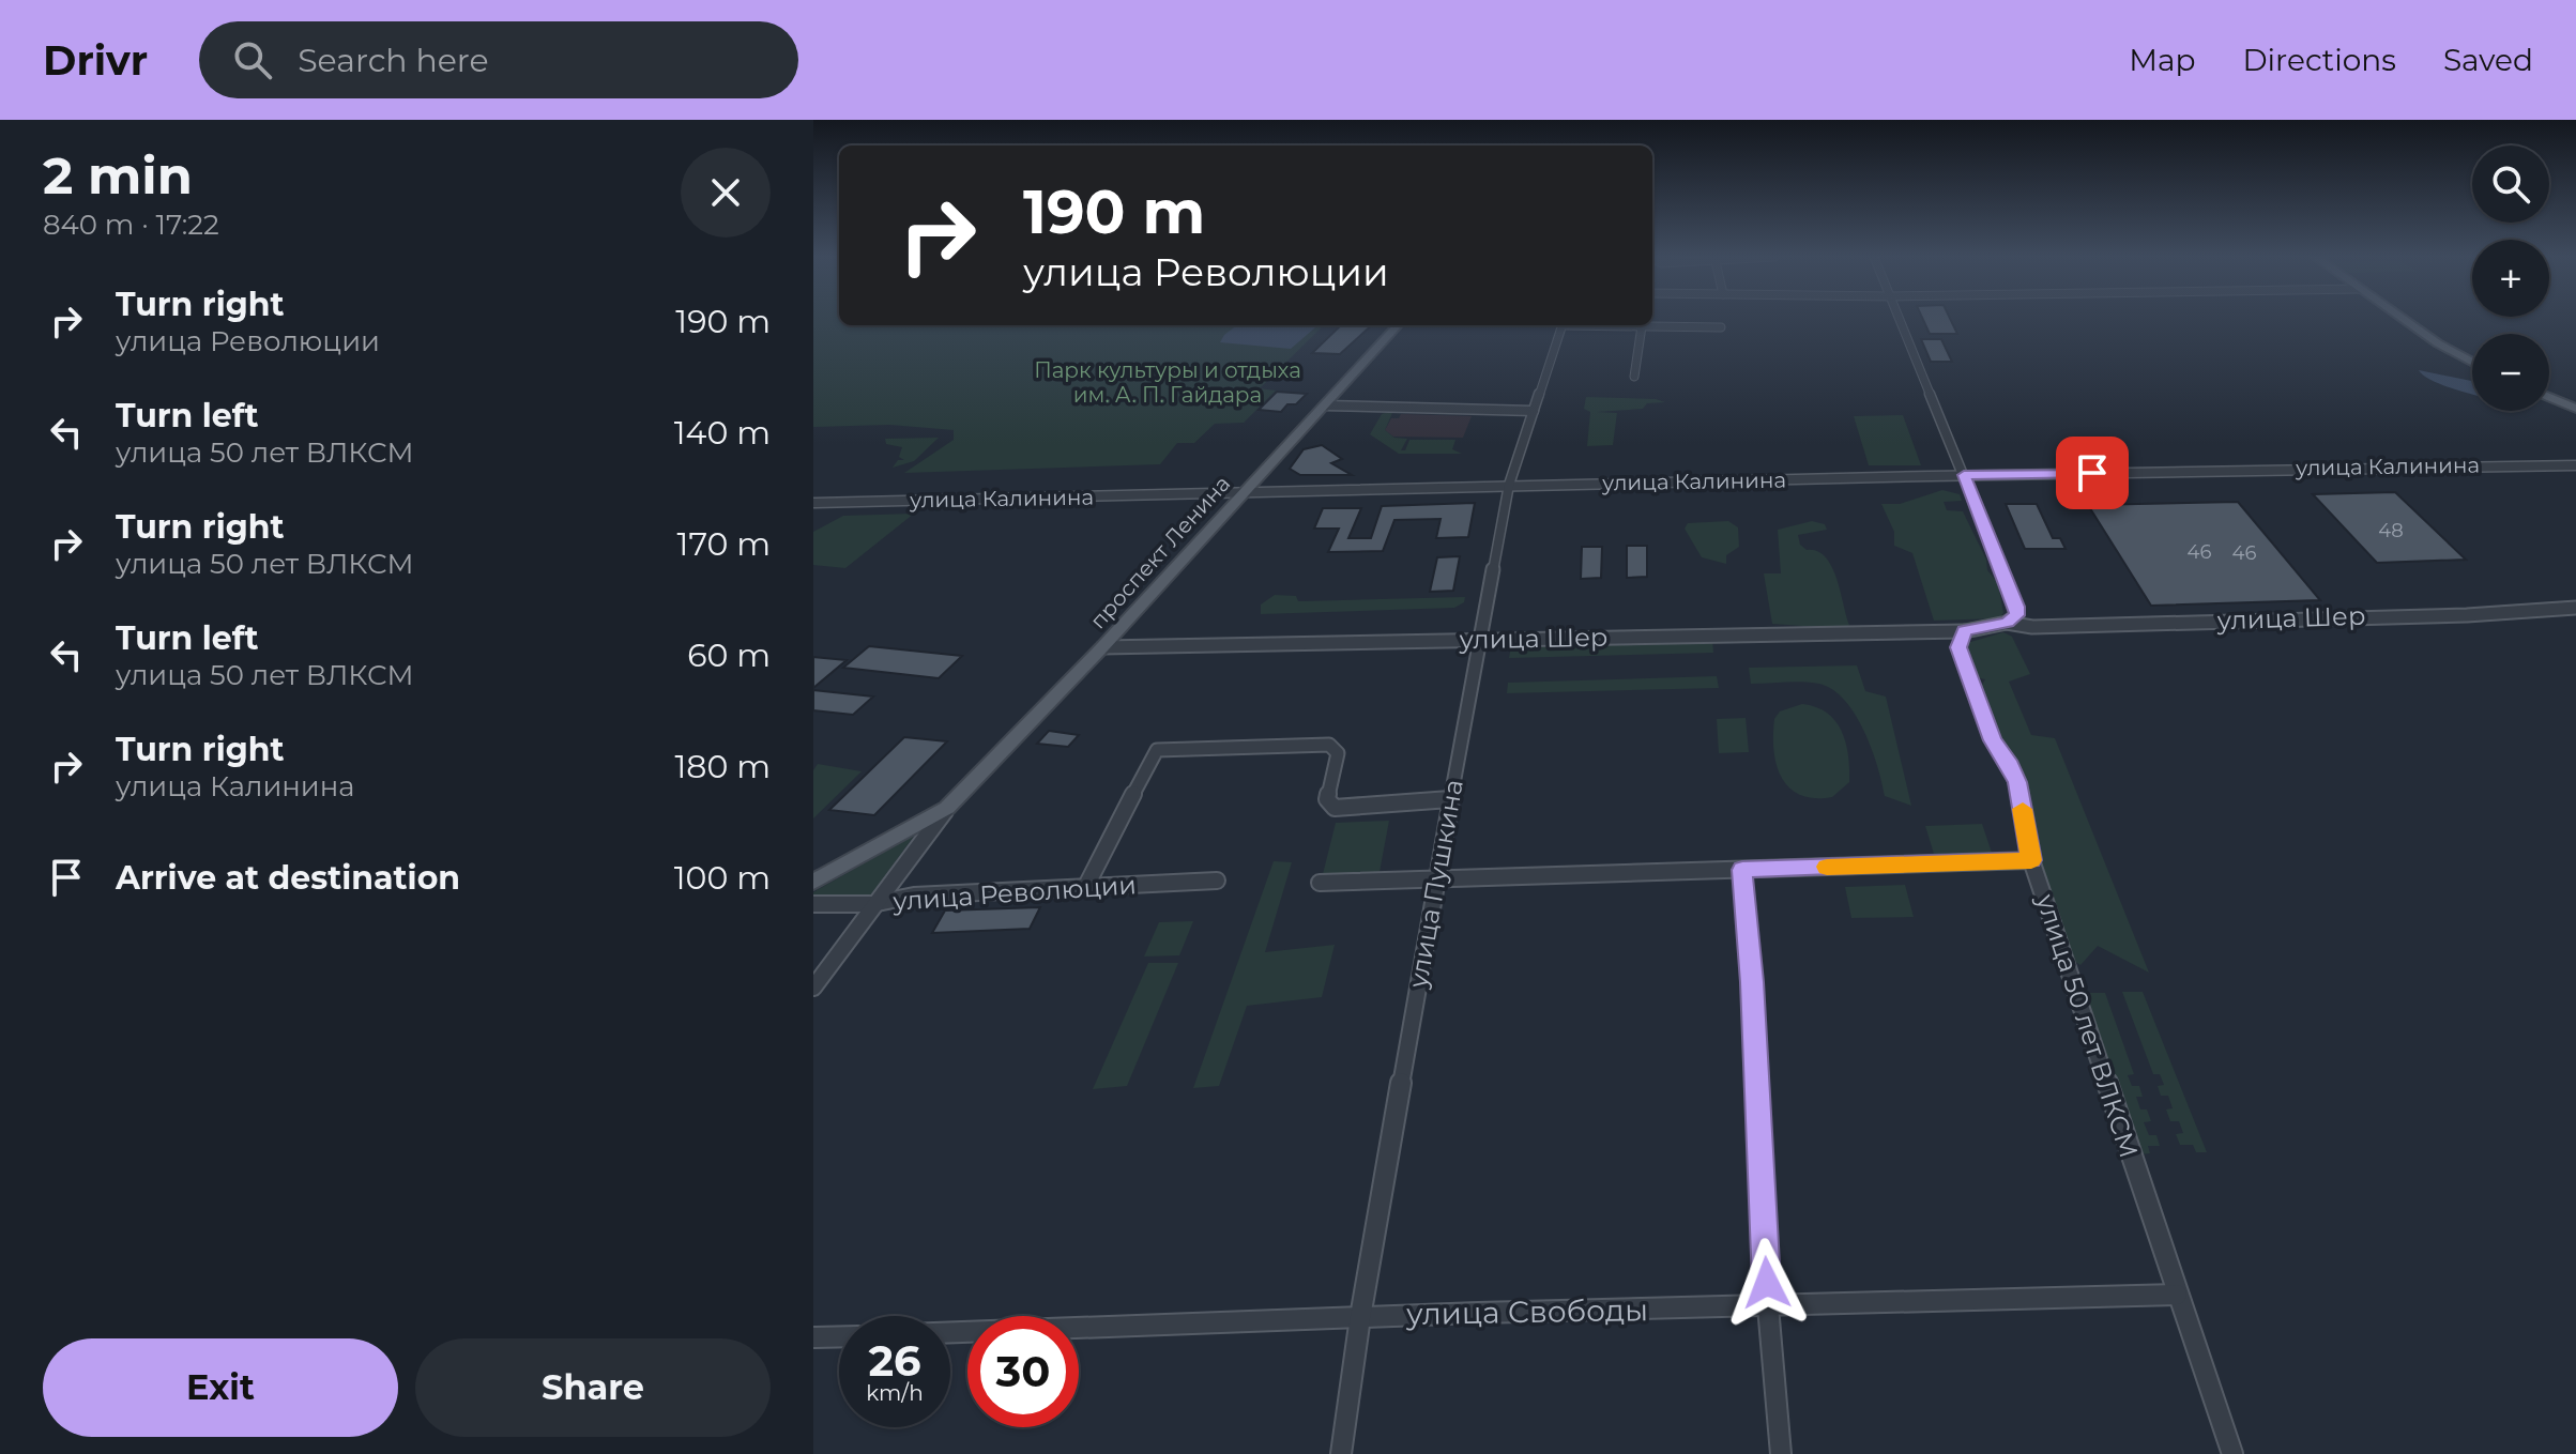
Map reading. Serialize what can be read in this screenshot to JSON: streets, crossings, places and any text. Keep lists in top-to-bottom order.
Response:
{
  "streets": {
    "main road": ["проспект Ленина"],
    "street": [
      "улица Калинина",
      "улица Шер",
      "улица Пушкина",
      "улица Революции",
      "улица 50 лет ВЛКСМ",
      "улица Свободы"
    ]
  },
  "crossings": [
    ["улица Калинина", "проспект Ленина"],
    ["улица Калинина", "улица Пушкина"],
    ["проспект Ленина", "улица Шер"],
    ["улица Шер", "улица Пушкина"],
    ["улица Шер", "улица 50 лет ВЛКСМ"],
    ["улица Пушкина", "улица Свободы"],
    ["улица 50 лет ВЛКСМ", "улица Свободы"]
  ],
  "parks": ["Парк культуры и отдыха им. А. П. Гайдара"],
  "house_numbers": ["48", "46", "46"],
  "page": {
    "header": "Drivr",
    "search": "Search here",
    "nav": ["Map", "Directions", "Saved"],
    "heading": ["2 min", "840 m · 17:22"],
    "map_buttons": ["+", "−"],
    "turn": ["190 m", "улица Революции"],
    "list": [
      {
        "name": "Turn right",
        "note": "улица Революции",
        "value": "190 m"
      },
      {
        "name": "Turn left",
        "note": "улица 50 лет ВЛКСМ",
        "value": "140 m"
      },
      {
        "name": "Turn right",
        "note": "улица 50 лет ВЛКСМ",
        "value": "170 m"
      },
      {
        "name": "Turn left",
        "note": "улица 50 лет ВЛКСМ",
        "value": "60 m"
      },
      {
        "name": "Turn right",
        "note": "улица Калинина",
        "value": "180 m"
      },
      {
        "name": "Arrive at destination",
        "value": "100 m"
      }
    ],
    "speed": "26 km/h",
    "limit": "30",
    "buttons": ["Exit", "Share"]
  }
}
